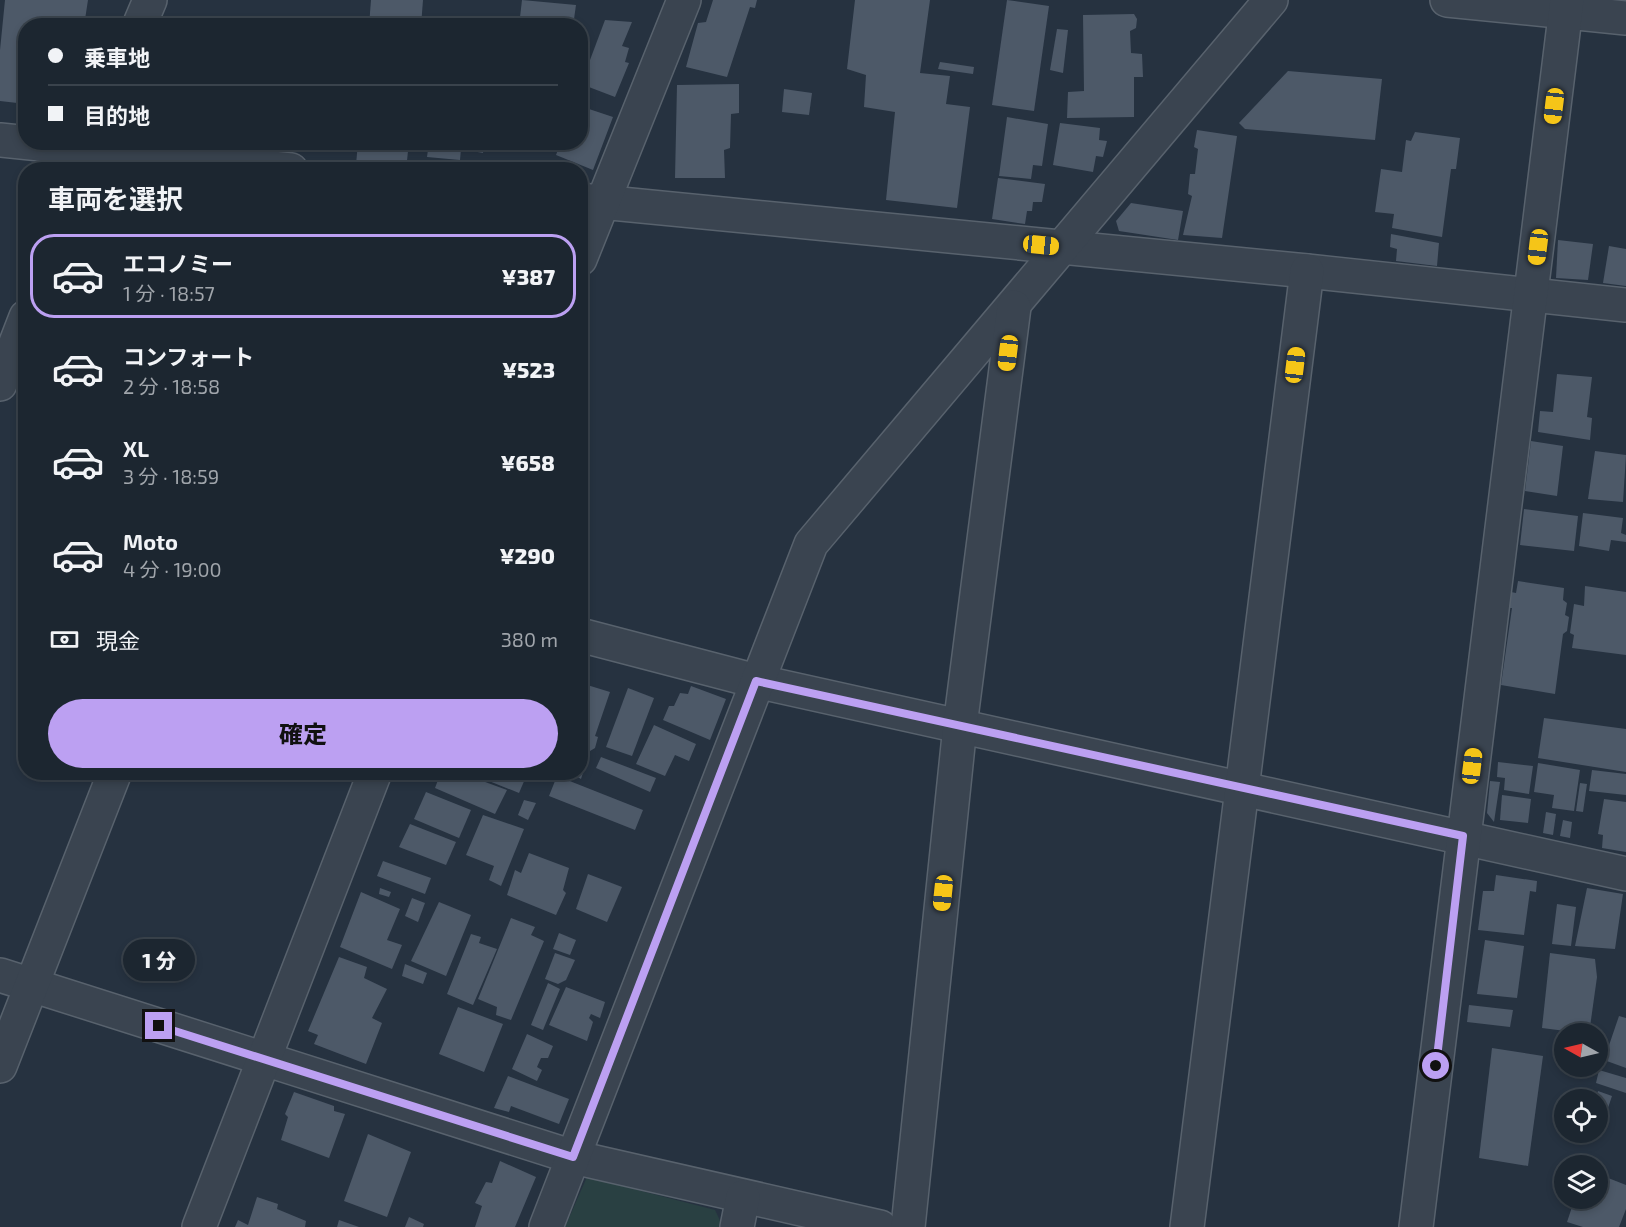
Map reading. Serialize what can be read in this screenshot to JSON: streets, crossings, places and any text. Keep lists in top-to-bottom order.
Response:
{
  "north": "left",
  "page": {
    "banner": ["乗車地", "目的地"],
    "heading": "車両を選択",
    "list": [
      {
        "name": "エコノミー",
        "note": "1 分 · 18:57",
        "value": "¥387"
      },
      {
        "name": "コンフォート",
        "note": "2 分 · 18:58",
        "value": "¥523"
      },
      {
        "name": "XL",
        "note": "3 分 · 18:59",
        "value": "¥658"
      },
      {
        "name": "Moto",
        "note": "4 分 · 19:00",
        "value": "¥290"
      }
    ],
    "pay": ["現金", "380 m"],
    "buttons": "確定",
    "bubble": "1 分"
  }
}
